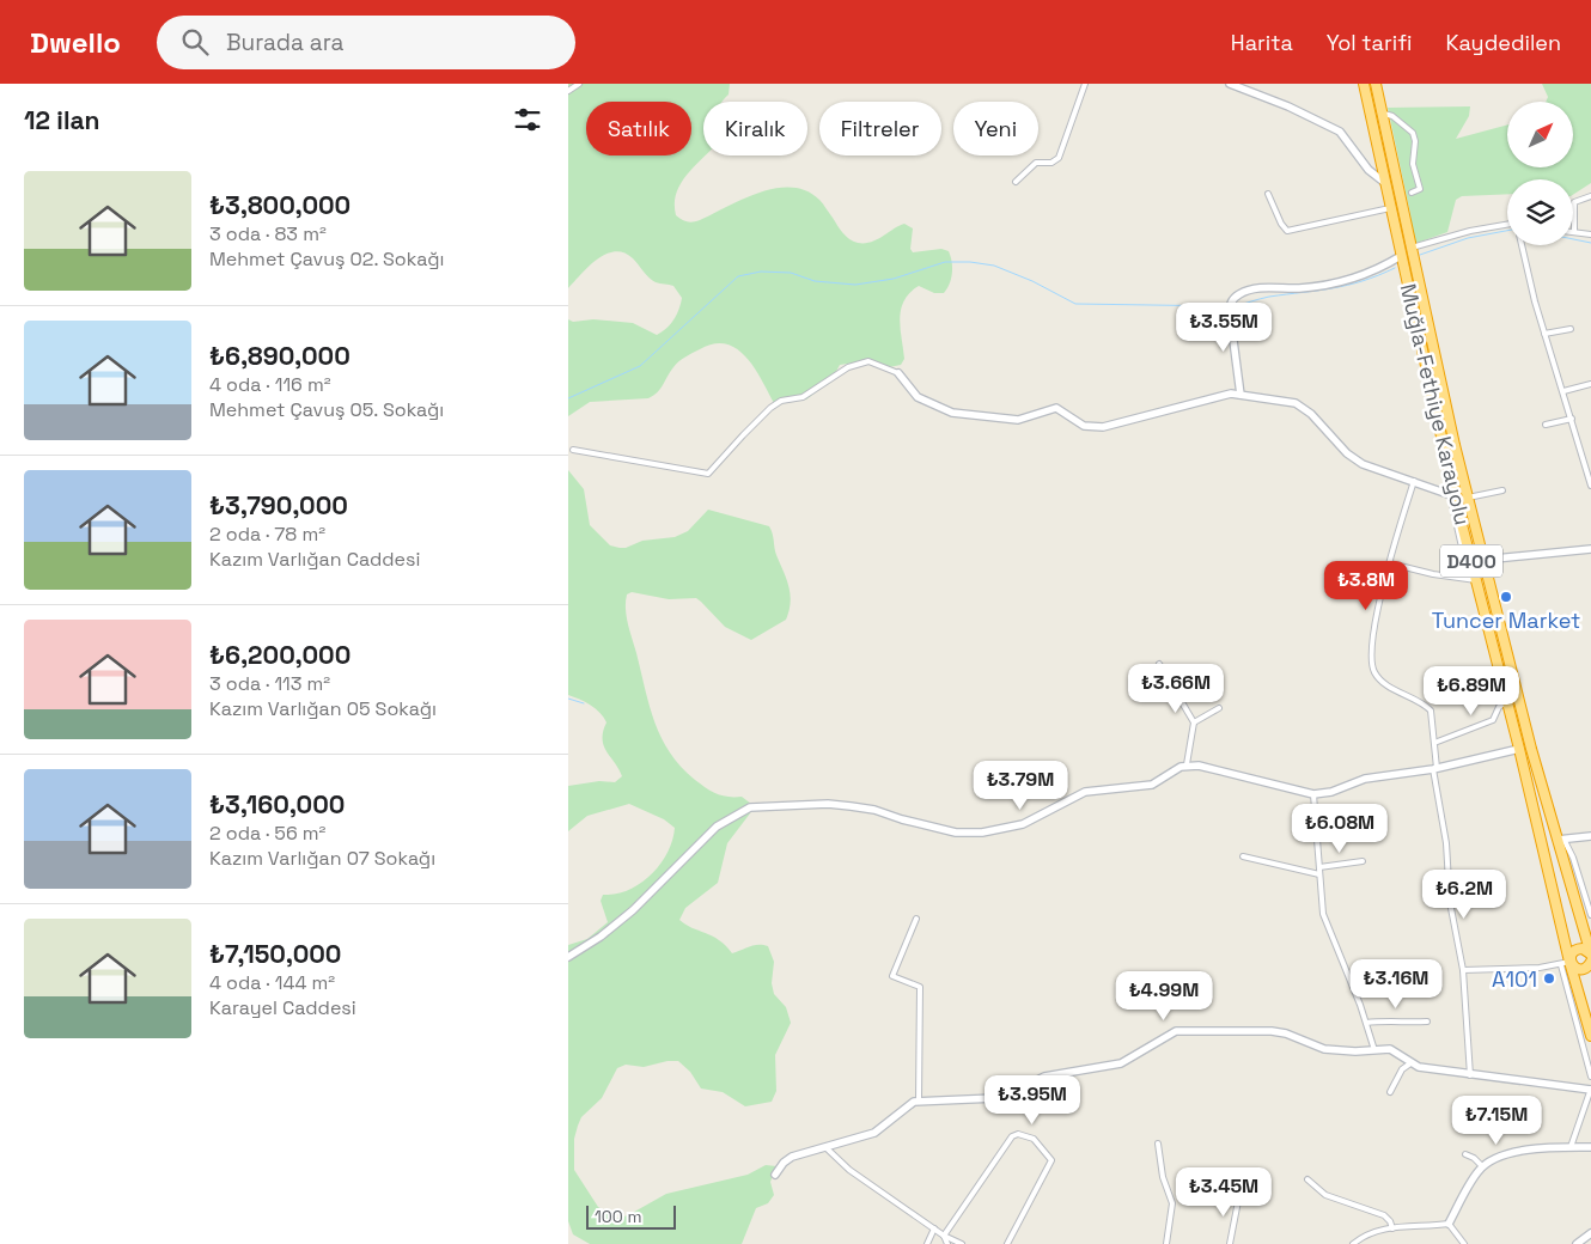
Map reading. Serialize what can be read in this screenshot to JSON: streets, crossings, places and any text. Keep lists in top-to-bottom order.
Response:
{
  "streets": {
    "highway": ["Muğla-Fethiye Karayolu", "D400"]
  },
  "places": ["Tuncer Market", "A101"],
  "scale_bar": "100 m",
  "north": "top right",
  "page": {
    "header": "Dwello",
    "search": "Burada ara",
    "nav": ["Harita", "Yol tarifi", "Kaydedilen"],
    "heading": "12 ilan",
    "chip": [
      "Satılık",
      "Kiralık",
      "Filtreler",
      "Yeni"
    ],
    "list": [
      {
        "name": "₺3,800,000",
        "note": "3 oda · 83 m² · Mehmet Çavuş 02. Sokağı"
      },
      {
        "name": "₺6,890,000",
        "note": "4 oda · 116 m² · Mehmet Çavuş 05. Sokağı"
      },
      {
        "name": "₺3,790,000",
        "note": "2 oda · 78 m² · Kazım Varlığan Caddesi"
      },
      {
        "name": "₺6,200,000",
        "note": "3 oda · 113 m² · Kazım Varlığan 05 Sokağı"
      },
      {
        "name": "₺3,160,000",
        "note": "2 oda · 56 m² · Kazım Varlığan 07 Sokağı"
      },
      {
        "name": "₺7,150,000",
        "note": "4 oda · 144 m² · Karayel Caddesi"
      }
    ],
    "price": [
      "₺3.55M",
      "₺3.8M",
      "₺3.66M",
      "₺6.89M",
      "₺3.79M",
      "₺6.08M",
      "₺6.2M",
      "₺3.16M",
      "₺4.99M",
      "₺3.95M",
      "₺7.15M",
      "₺3.45M"
    ],
    "scale": "100 m"
  }
}
